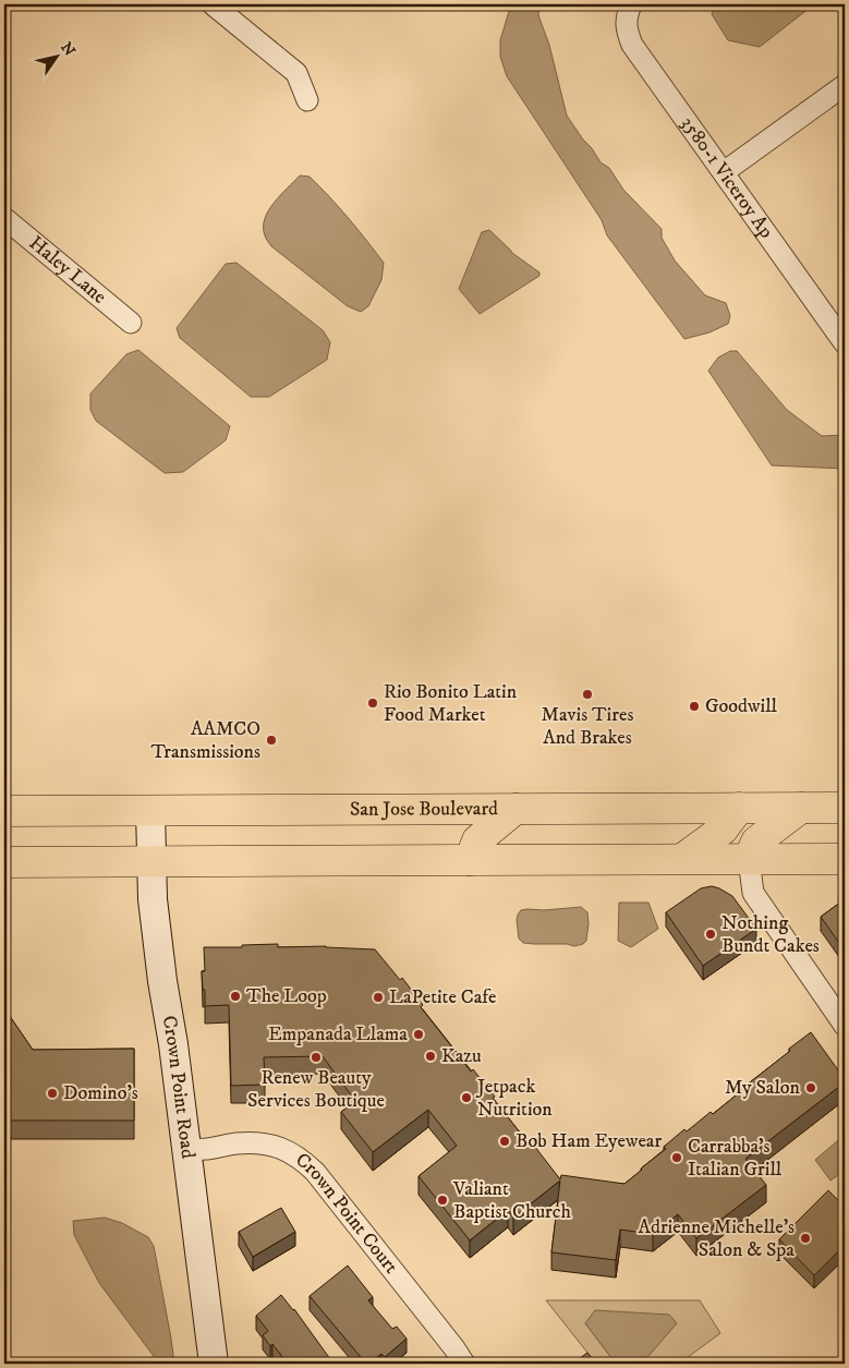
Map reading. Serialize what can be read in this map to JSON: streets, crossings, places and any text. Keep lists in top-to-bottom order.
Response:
{
  "streets": {
    "main road": ["San Jose Boulevard"],
    "street": [
      "3580-1 Viceroy Ap",
      "Haley Lane",
      "Crown Point Road",
      "Crown Point Court"
    ]
  },
  "crossings": [
    ["San Jose Boulevard", "Crown Point Road"],
    ["Crown Point Road", "Crown Point Court"]
  ],
  "places": [
    "Mavis Tires And Brakes",
    "Rio Bonito Latin Food Market",
    "Goodwill",
    "AAMCO Transmissions",
    "Nothing Bundt Cakes",
    "The Loop",
    "LaPetite Cafe",
    "Empanada Llama",
    "Kazu",
    "Renew Beauty Services Boutique",
    "My Salon",
    "Domino's",
    "Jetpack Nutrition",
    "Bob Ham Eyewear",
    "Carrabba's Italian Grill",
    "Valiant Baptist Church",
    "Adrienne Michelle's Salon & Spa"
  ],
  "north": "top right"
}
